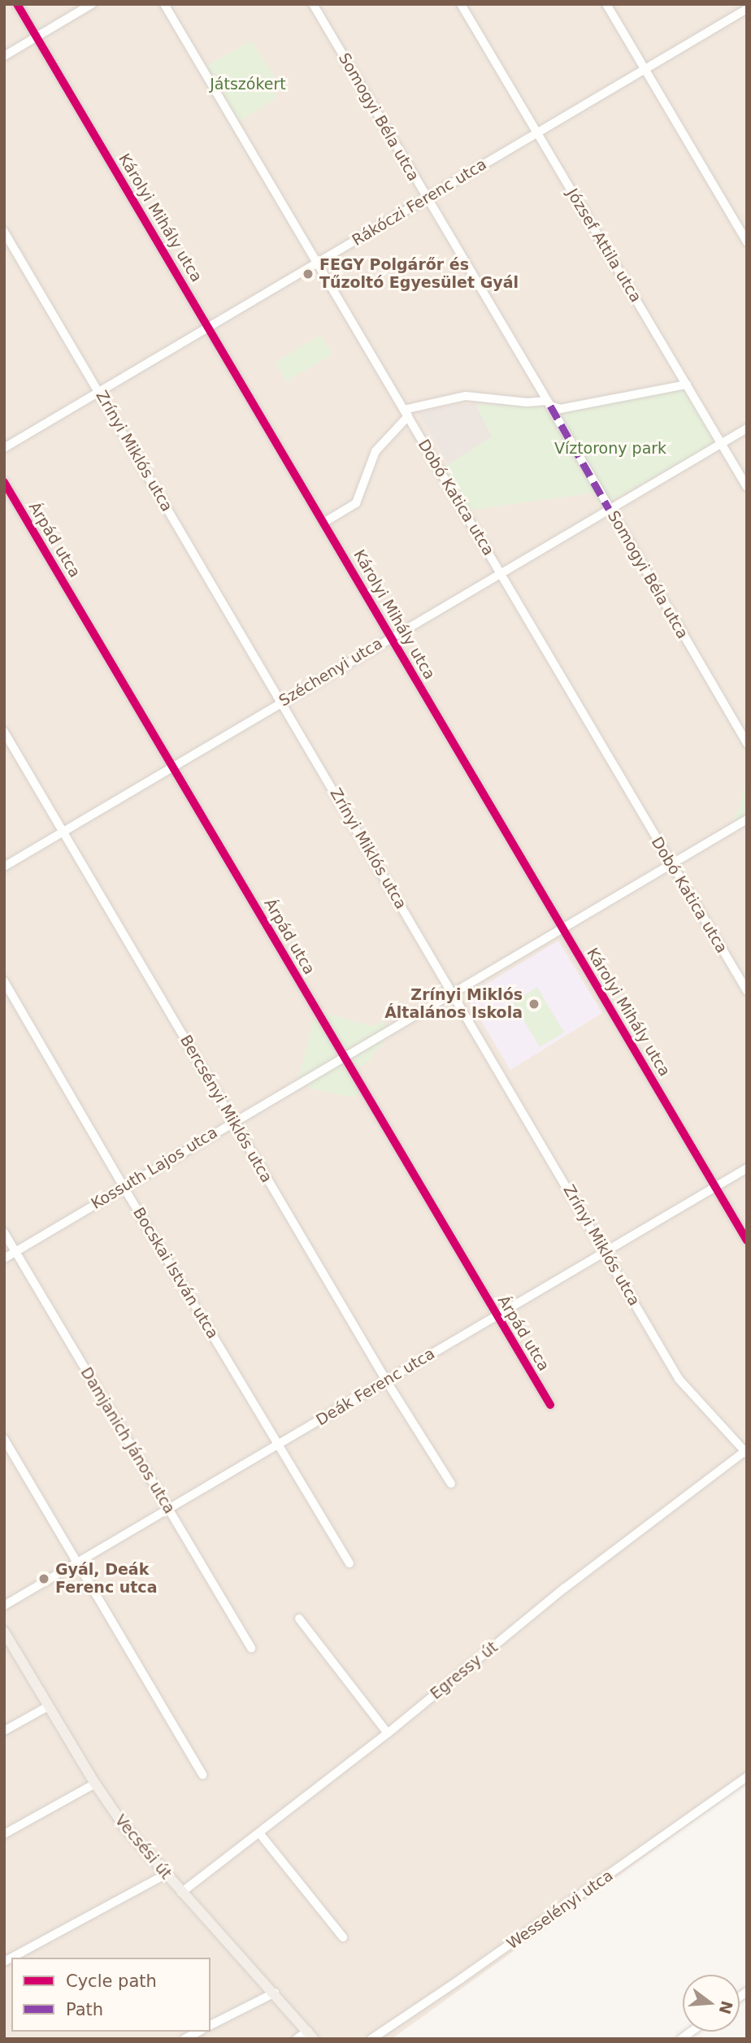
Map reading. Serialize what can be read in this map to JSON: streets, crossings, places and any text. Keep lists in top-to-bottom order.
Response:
{
  "streets": {
    "main road": ["Vecsési út"],
    "street": [
      "Somogyi Béla utca",
      "Rákóczi Ferenc utca",
      "Károlyi Mihály utca",
      "József Attila utca",
      "Zrínyi Miklós utca",
      "Dobó Katica utca",
      "Árpád utca",
      "Széchenyi utca",
      "Bercsényi Miklós utca",
      "Kossuth Lajos utca",
      "Bocskai István utca",
      "Deák Ferenc utca",
      "Damjanich János utca",
      "Egressy út",
      "Wesselényi utca"
    ]
  },
  "crossings": [
    ["Somogyi Béla utca", "Rákóczi Ferenc utca"],
    ["Somogyi Béla utca", "Széchenyi utca"],
    ["Rákóczi Ferenc utca", "Károlyi Mihály utca"],
    ["Rákóczi Ferenc utca", "József Attila utca"],
    ["Rákóczi Ferenc utca", "Zrínyi Miklós utca"],
    ["Rákóczi Ferenc utca", "Dobó Katica utca"],
    ["Károlyi Mihály utca", "Széchenyi utca"],
    ["Károlyi Mihály utca", "Kossuth Lajos utca"],
    ["Károlyi Mihály utca", "Deák Ferenc utca"],
    ["József Attila utca", "Széchenyi utca"],
    ["Zrínyi Miklós utca", "Széchenyi utca"],
    ["Zrínyi Miklós utca", "Kossuth Lajos utca"],
    ["Zrínyi Miklós utca", "Deák Ferenc utca"],
    ["Zrínyi Miklós utca", "Egressy út"],
    ["Dobó Katica utca", "Széchenyi utca"],
    ["Dobó Katica utca", "Kossuth Lajos utca"],
    ["Árpád utca", "Széchenyi utca"],
    ["Árpád utca", "Kossuth Lajos utca"],
    ["Árpád utca", "Deák Ferenc utca"],
    ["Széchenyi utca", "Bercsényi Miklós utca"],
    ["Bercsényi Miklós utca", "Kossuth Lajos utca"],
    ["Bercsényi Miklós utca", "Deák Ferenc utca"],
    ["Kossuth Lajos utca", "Bocskai István utca"],
    ["Kossuth Lajos utca", "Damjanich János utca"],
    ["Bocskai István utca", "Deák Ferenc utca"],
    ["Deák Ferenc utca", "Damjanich János utca"],
    ["Egressy út", "Vecsési út"]
  ],
  "parks": ["Játszókert", "Víztorony park"],
  "places": ["FEGY Polgárőr és Tűzoltó Egyesület Gyál", "Zrínyi Miklós Általános Iskola", "Gyál, Deák Ferenc utca"],
  "legend": ["Cycle path", "Path"],
  "north": "right"
}
